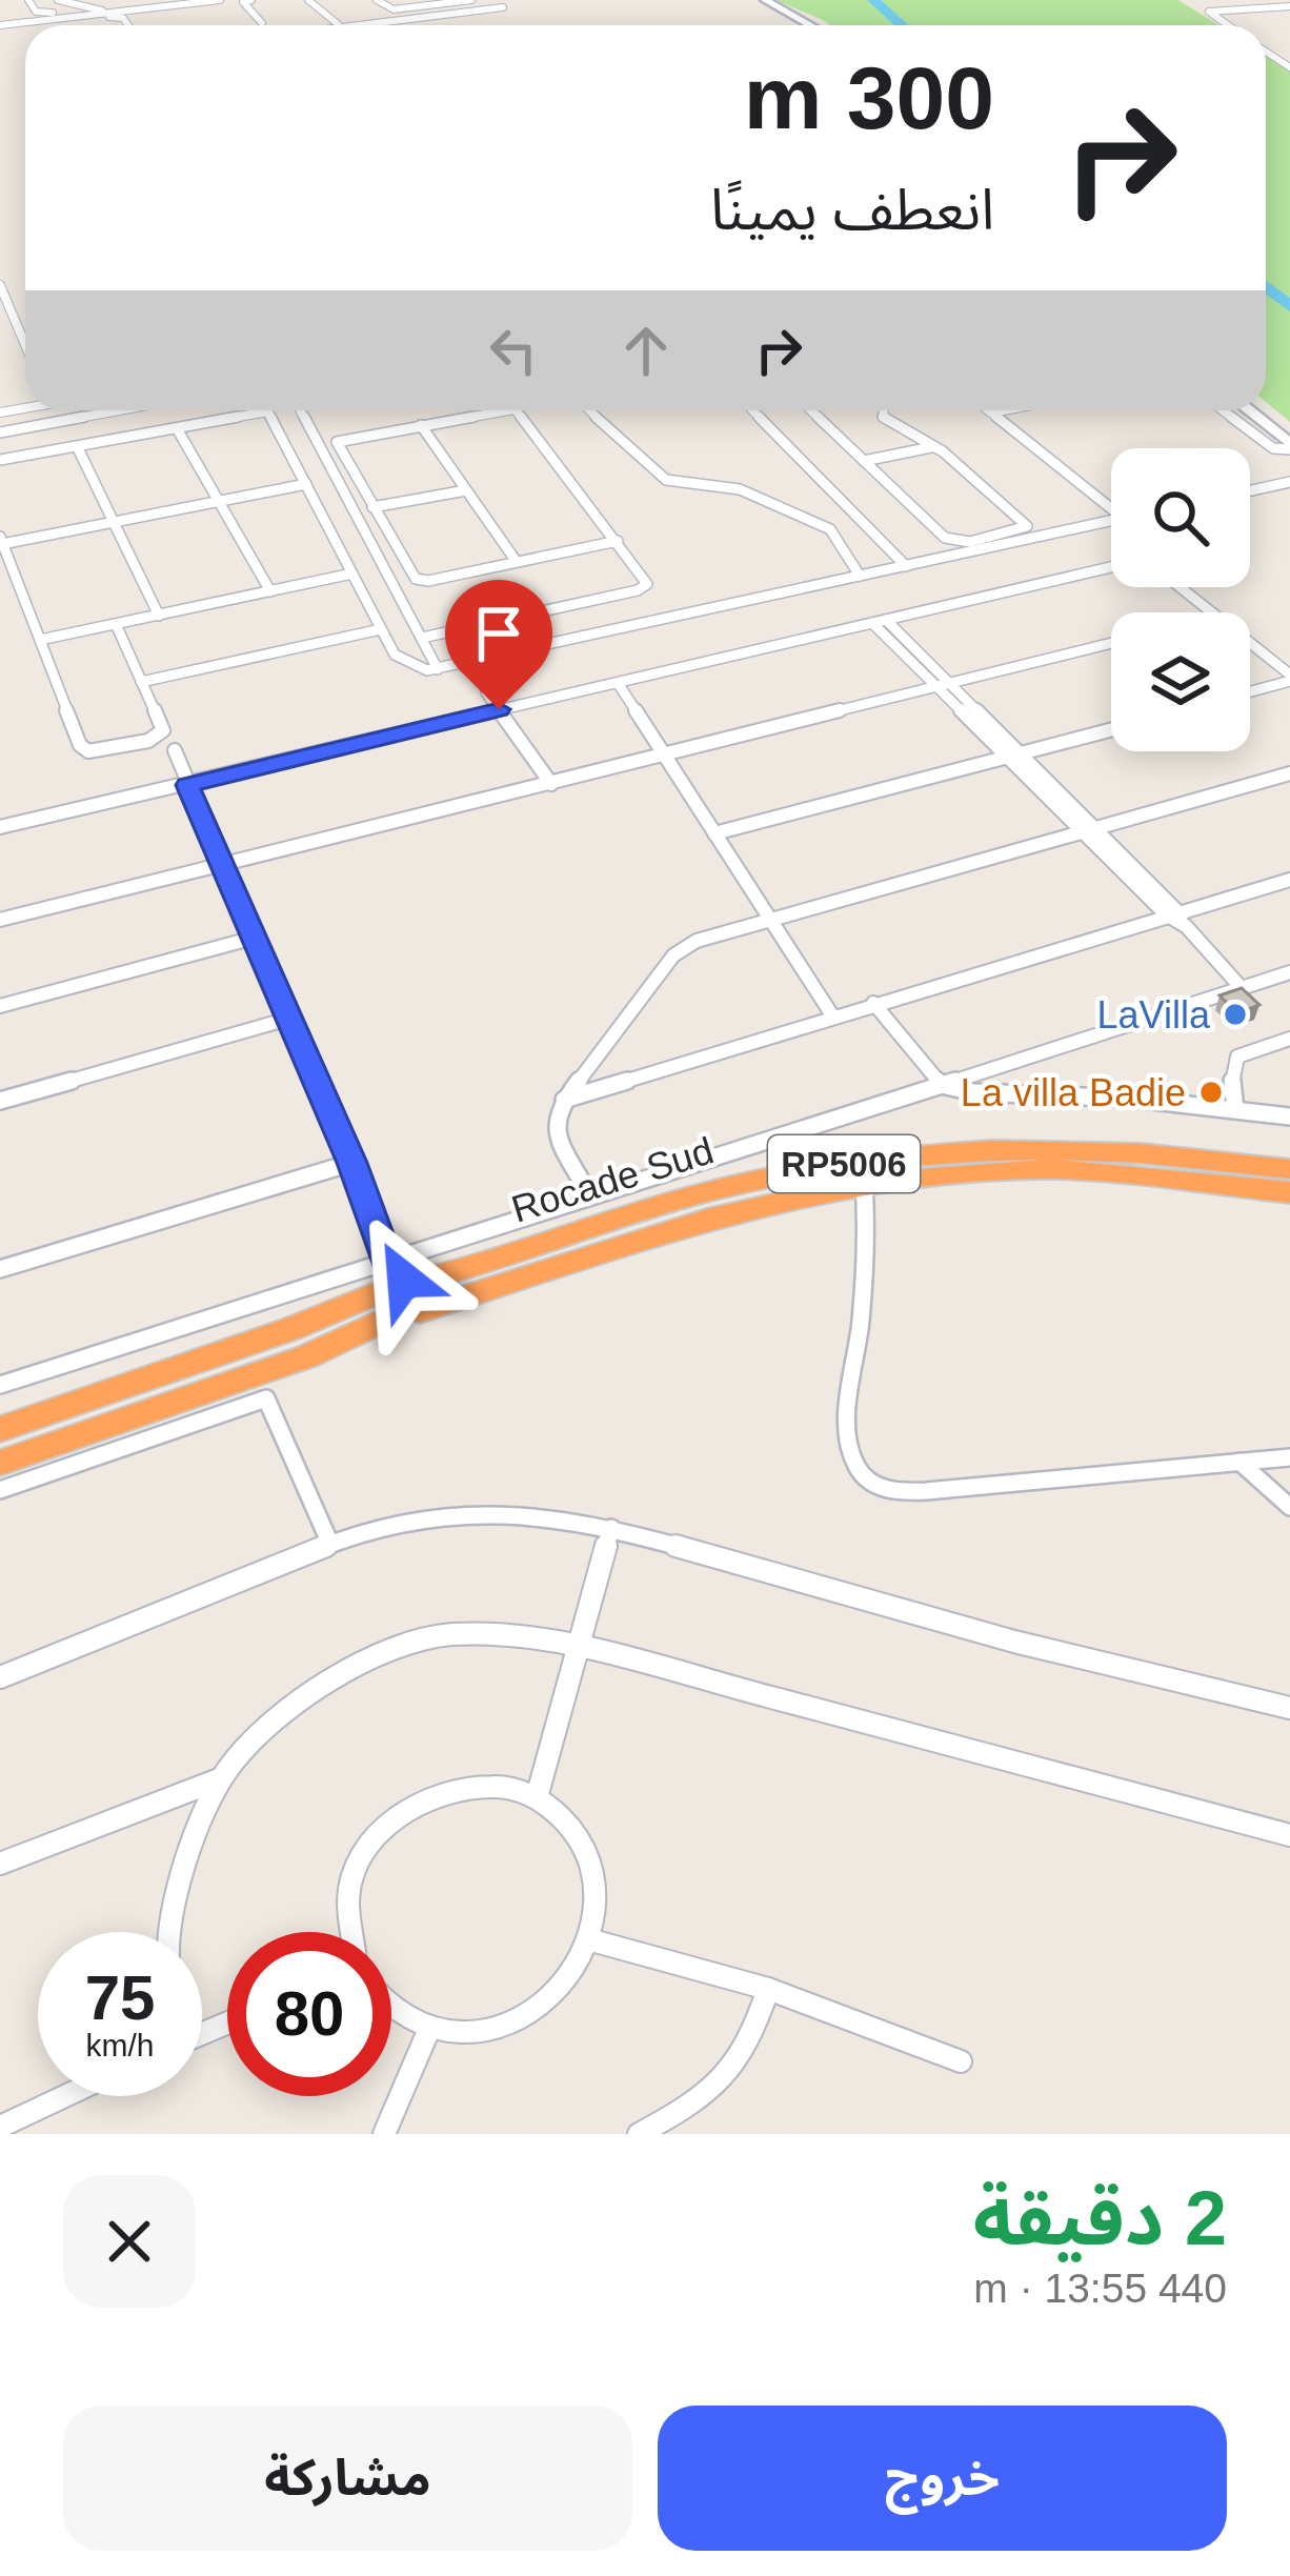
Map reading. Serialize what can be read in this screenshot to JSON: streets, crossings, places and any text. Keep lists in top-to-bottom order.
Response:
{
  "streets": {
    "highway": ["RP5006", "Rocade Sud"]
  },
  "places": ["LaVilla", "La villa Badie"],
  "page": {
    "turn": ["300 m", "انعطف يمينًا"],
    "speed": "75 km/h",
    "limit": "80",
    "heading": ["2 دقيقة", "440 m · 13:55"],
    "buttons": ["خروج", "مشاركة"]
  }
}
